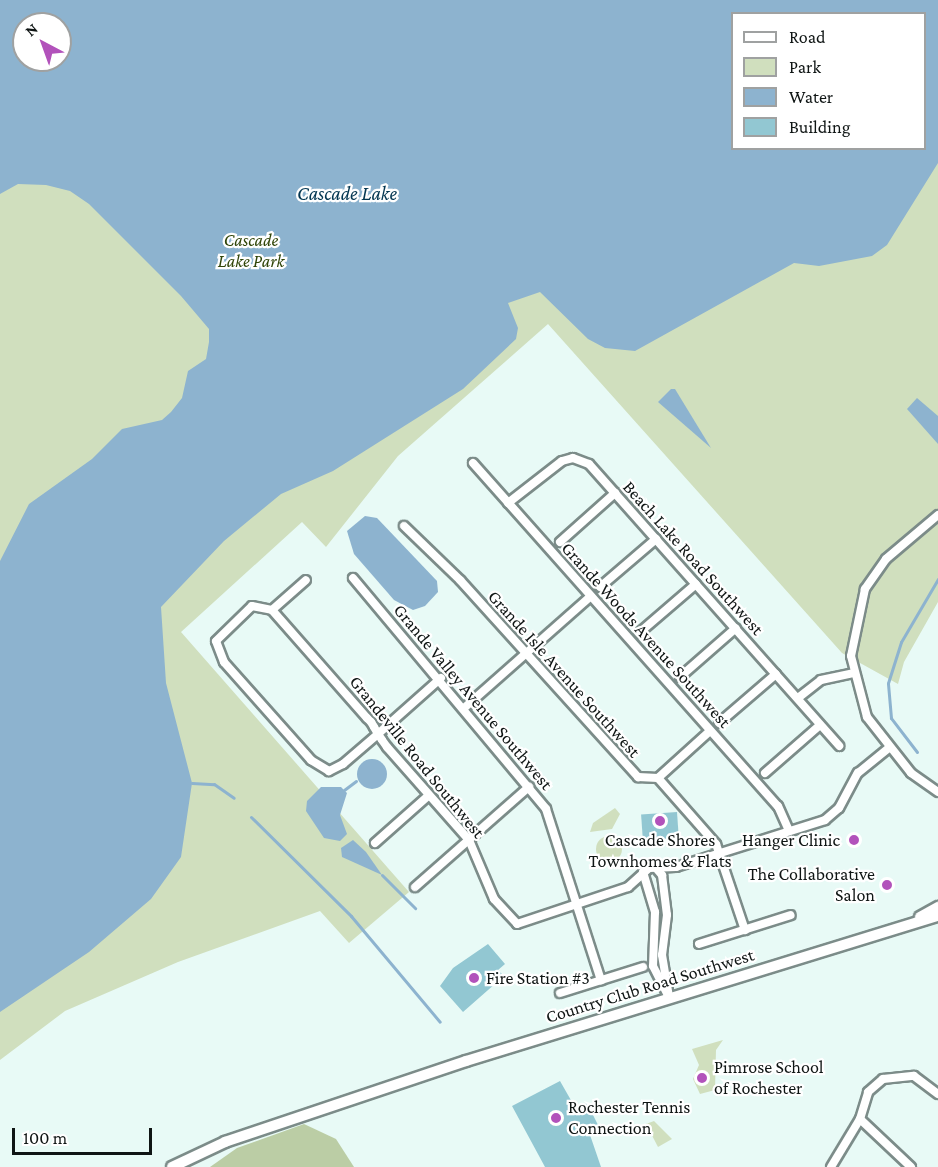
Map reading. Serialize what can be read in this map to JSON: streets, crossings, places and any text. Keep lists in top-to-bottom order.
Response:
{
  "streets": {
    "main road": ["Country Club Road Southwest"],
    "street": [
      "Beach Lake Road Southwest",
      "Grande Woods Avenue Southwest",
      "Grande Isle Avenue Southwest",
      "Grande Valley Avenue Southwest",
      "Grandeville Road Southwest"
    ]
  },
  "crossings": [
    ["Beach Lake Road Southwest", "Grande Woods Avenue Southwest"],
    ["Grande Woods Avenue Southwest", "Grandeville Road Southwest"],
    ["Grande Valley Avenue Southwest", "Grandeville Road Southwest"]
  ],
  "water": ["Cascade Lake"],
  "parks": ["Cascade Lake Park"],
  "places": [
    "Cascade Shores Townhomes & Flats",
    "Hanger Clinic",
    "The Collaborative Salon",
    "Fire Station #3",
    "Pimrose School of Rochester",
    "Rochester Tennis Connection"
  ],
  "legend": [
    "Road",
    "Park",
    "Water",
    "Building"
  ],
  "scale_bar": "100 m",
  "north": "top left"
}
